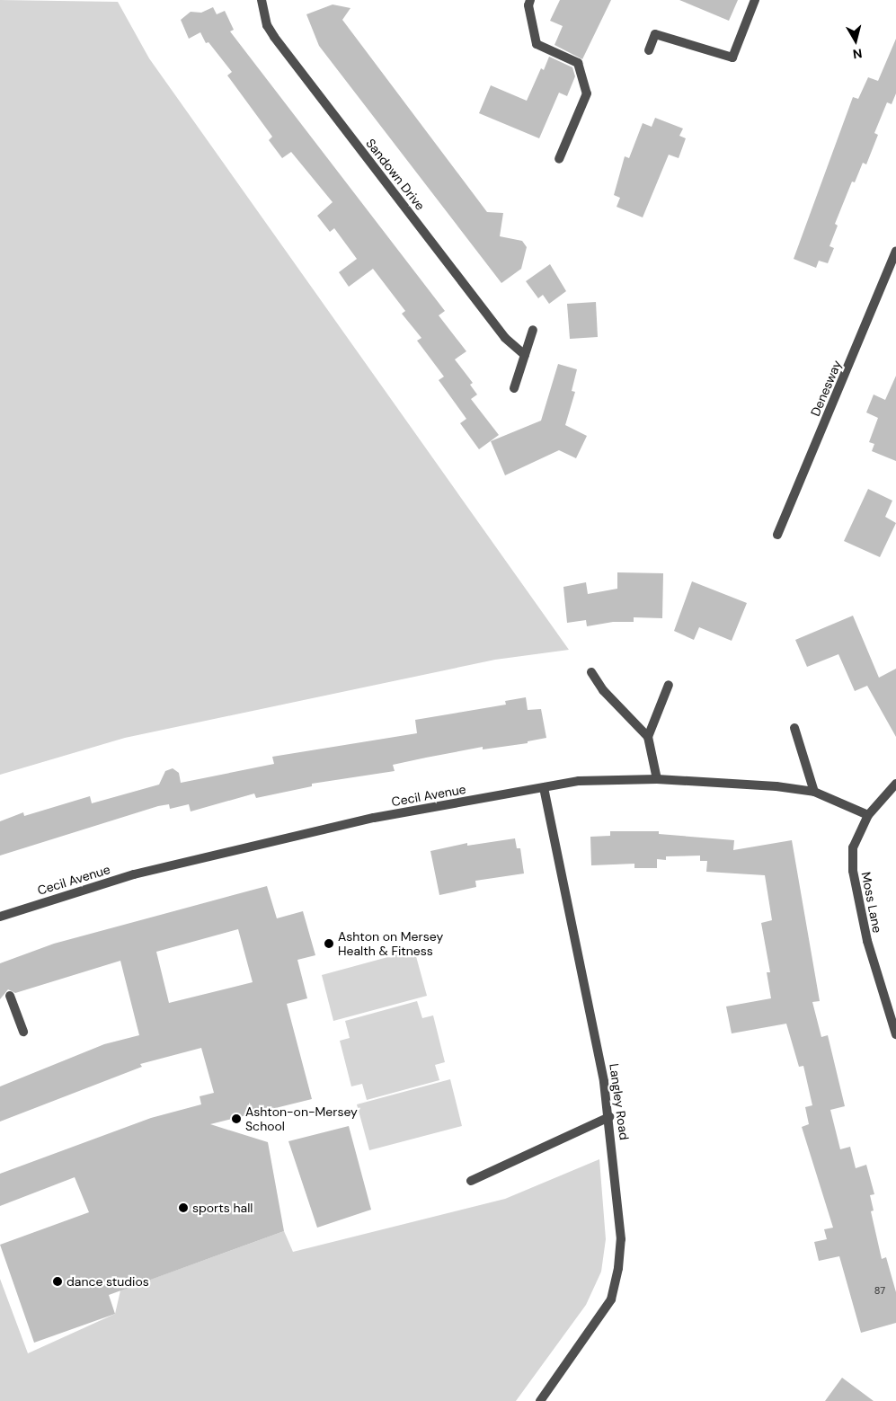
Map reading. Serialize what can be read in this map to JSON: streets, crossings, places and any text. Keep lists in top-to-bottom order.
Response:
{
  "streets": {
    "street": [
      "Sandown Drive",
      "Denesway",
      "Cecil Avenue",
      "Moss Lane",
      "Langley Road"
    ]
  },
  "crossings": [
    ["Cecil Avenue", "Moss Lane"],
    ["Cecil Avenue", "Langley Road"]
  ],
  "places": [
    "Ashton on Mersey Health & Fitness",
    "Ashton-on-Mersey School",
    "sports hall",
    "dance studios"
  ],
  "house_numbers": ["87"],
  "north": "bottom"
}
